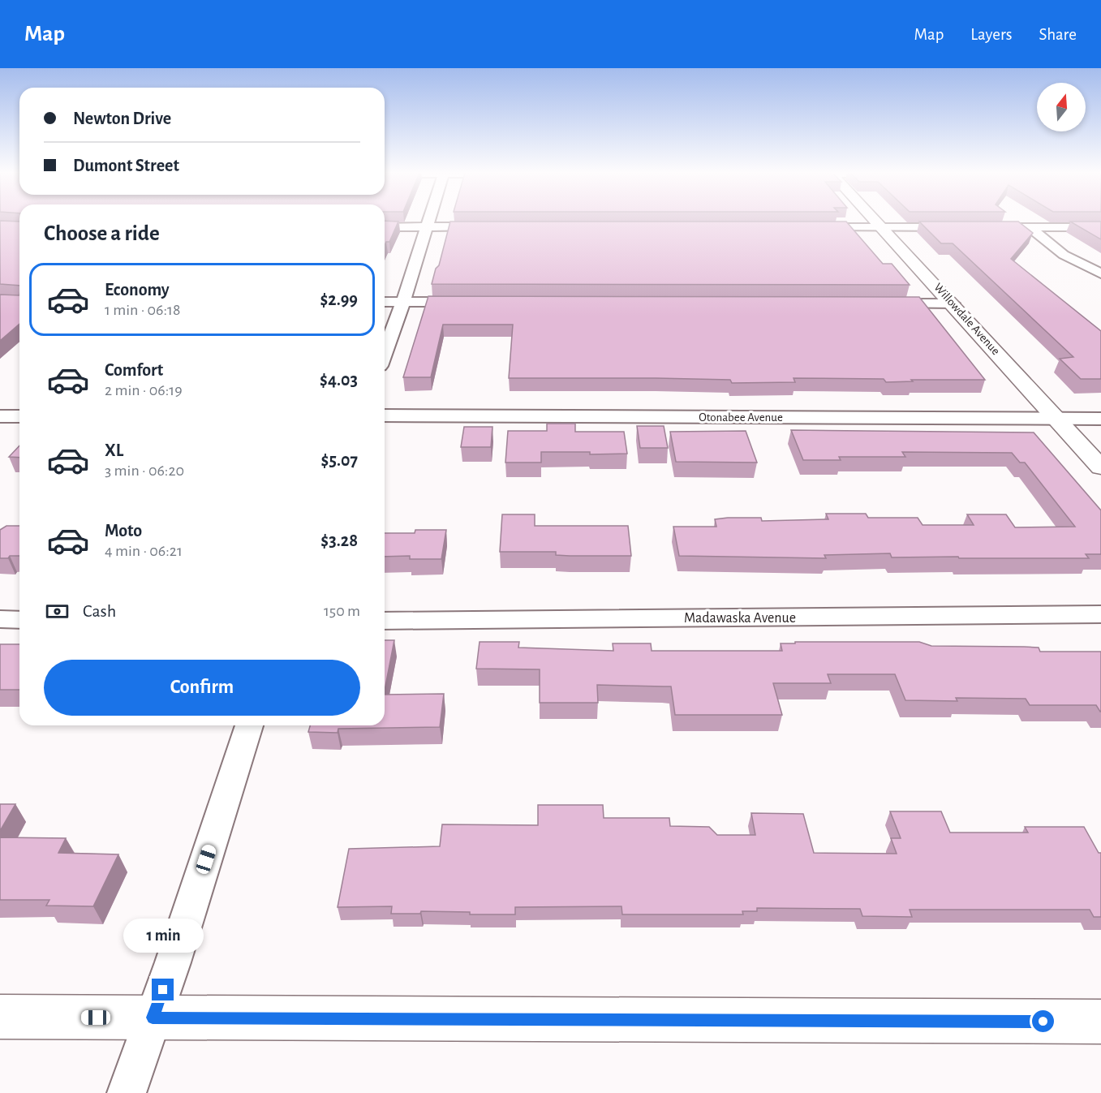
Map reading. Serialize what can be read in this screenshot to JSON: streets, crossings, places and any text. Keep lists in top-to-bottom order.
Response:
{
  "streets": {
    "street": ["Willowdale Avenue", "Otonabee Avenue", "Madawaska Avenue"]
  },
  "crossings": [
    ["Willowdale Avenue", "Otonabee Avenue"]
  ],
  "north": "top",
  "page": {
    "header": "Map",
    "nav": ["Map", "Layers", "Share"],
    "banner": ["Newton Drive", "Dumont Street"],
    "heading": "Choose a ride",
    "list": [
      {
        "name": "Economy",
        "note": "1 min · 06:18",
        "value": "$2.99"
      },
      {
        "name": "Comfort",
        "note": "2 min · 06:19",
        "value": "$4.03"
      },
      {
        "name": "XL",
        "note": "3 min · 06:20",
        "value": "$5.07"
      },
      {
        "name": "Moto",
        "note": "4 min · 06:21",
        "value": "$3.28"
      }
    ],
    "pay": ["Cash", "150 m"],
    "buttons": "Confirm",
    "bubble": "1 min"
  }
}
